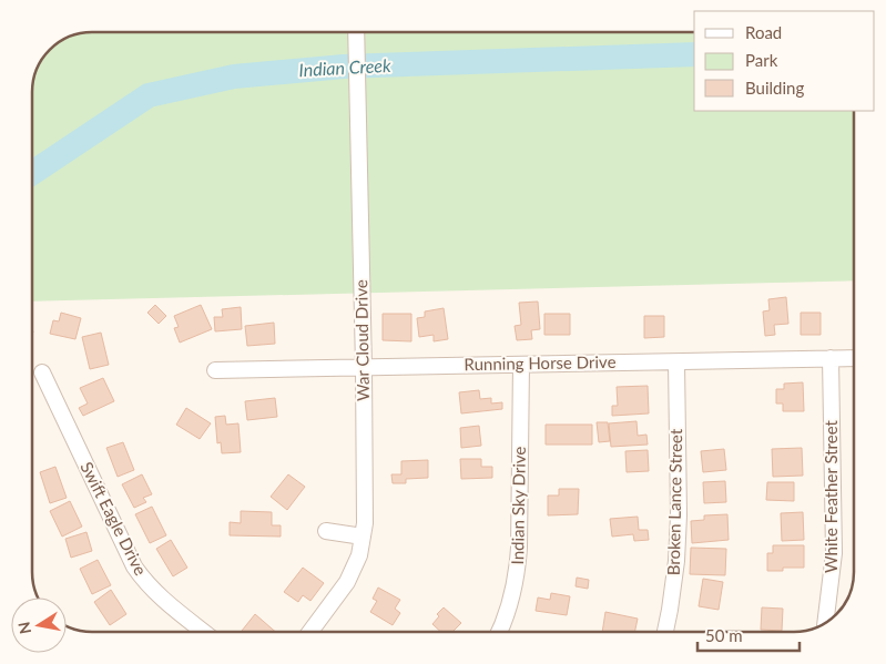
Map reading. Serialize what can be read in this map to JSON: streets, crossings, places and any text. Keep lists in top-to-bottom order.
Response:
{
  "streets": {
    "street": [
      "War Cloud Drive",
      "Running Horse Drive",
      "White Feather Street",
      "Broken Lance Street",
      "Indian Sky Drive",
      "Swift Eagle Drive"
    ]
  },
  "crossings": [
    ["War Cloud Drive", "Running Horse Drive"],
    ["Running Horse Drive", "White Feather Street"],
    ["Running Horse Drive", "Broken Lance Street"],
    ["Running Horse Drive", "Indian Sky Drive"]
  ],
  "water": ["Indian Creek"],
  "legend": ["Road", "Park", "Building"],
  "scale_bar": "50 m",
  "north": "left"
}
